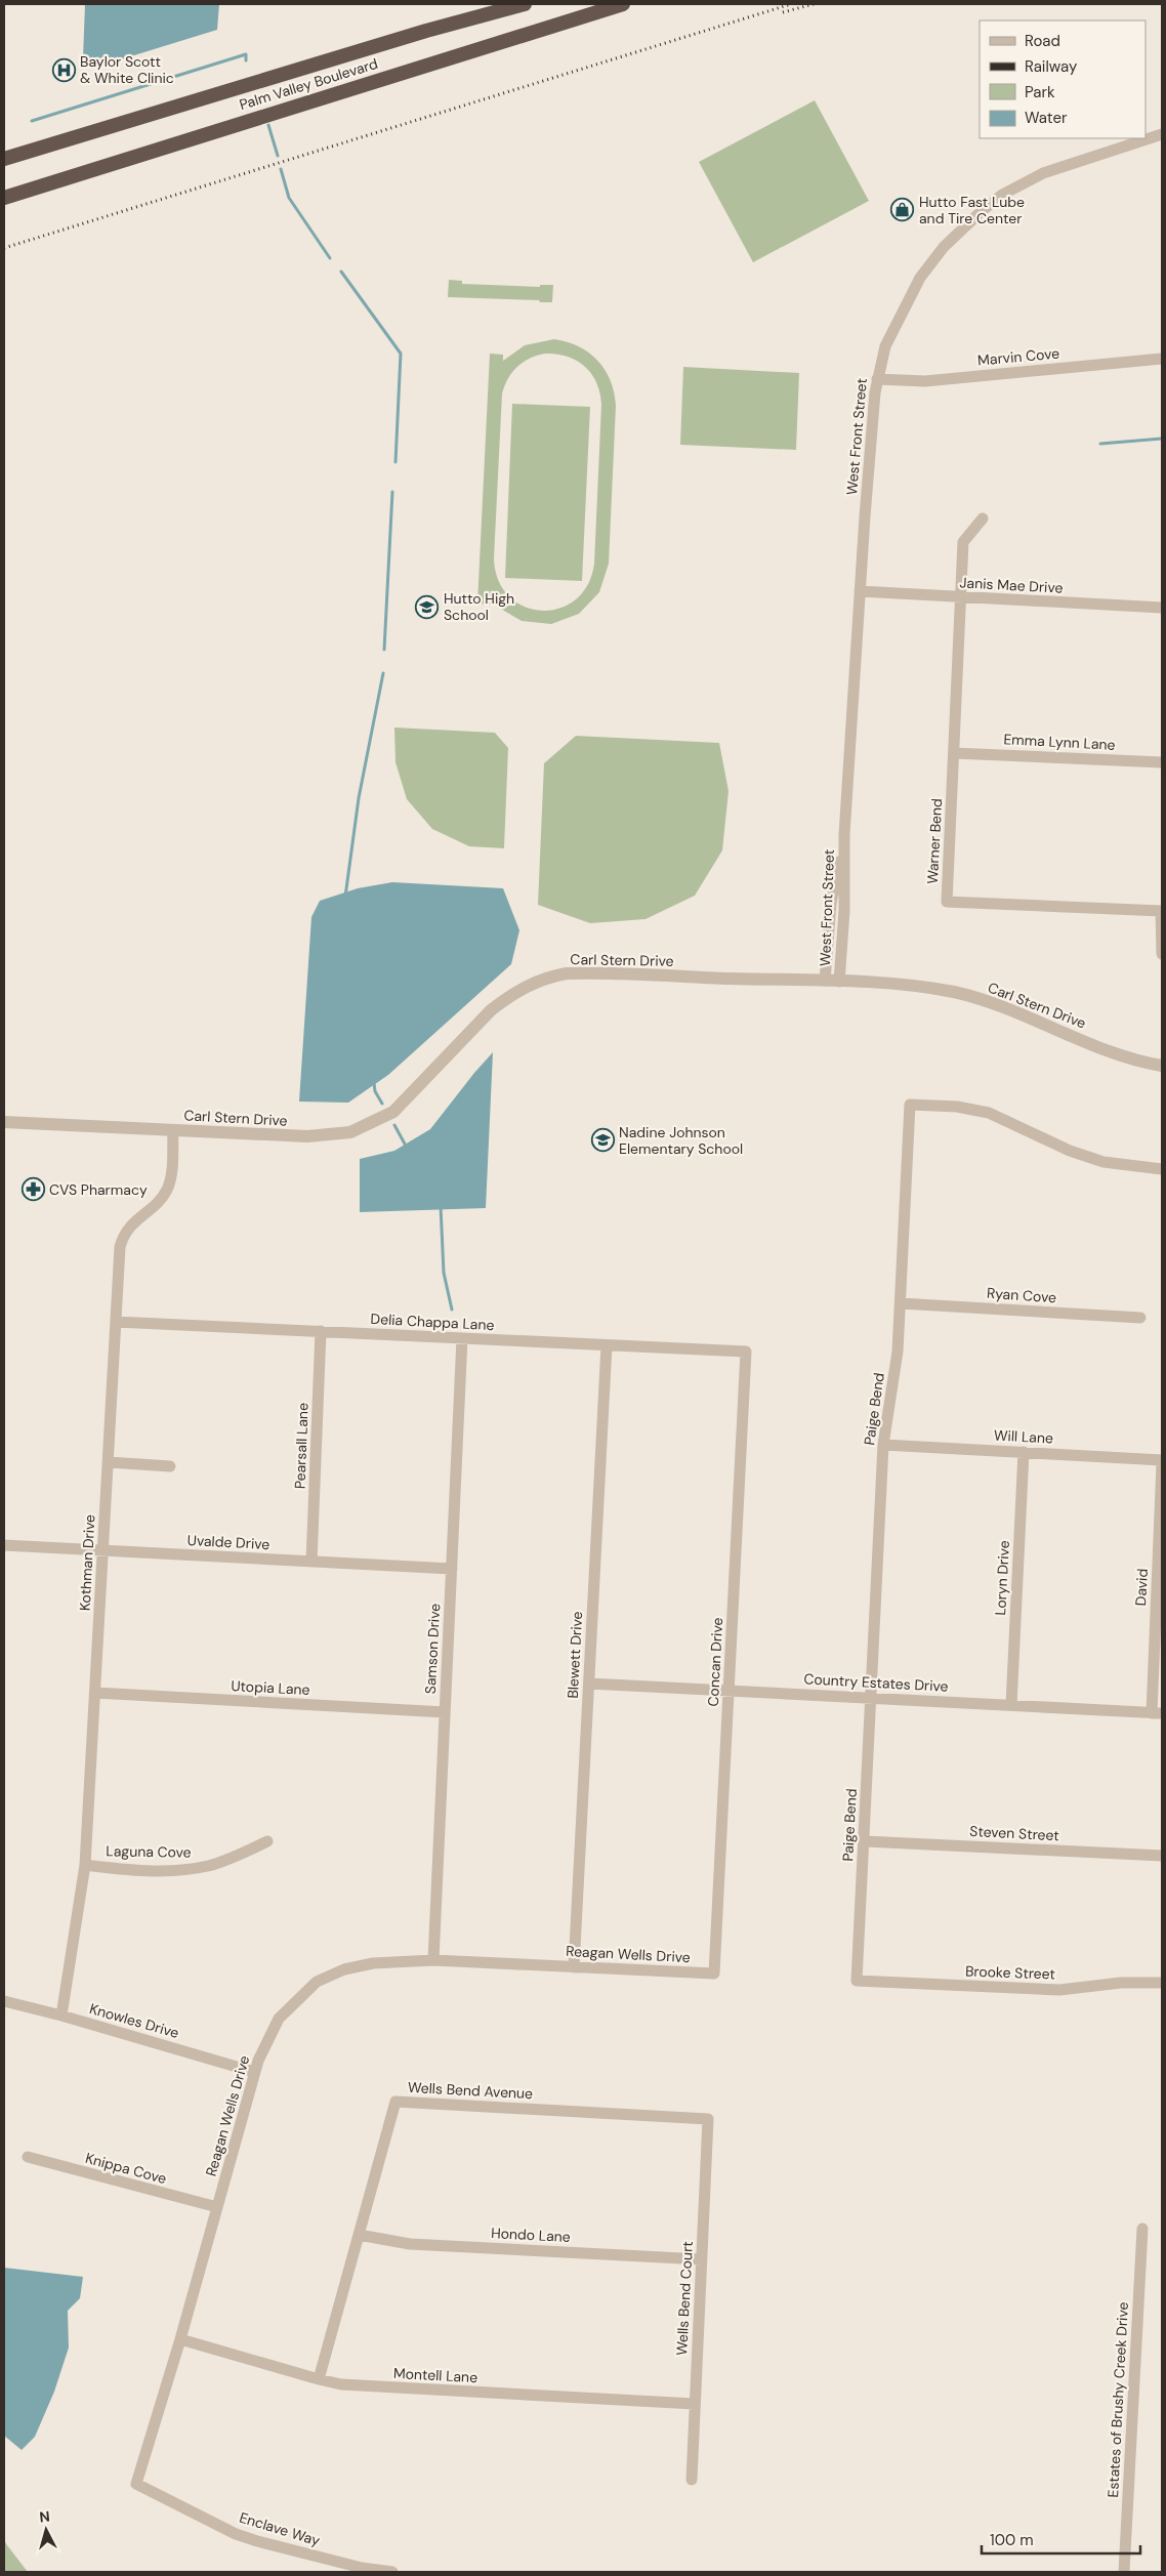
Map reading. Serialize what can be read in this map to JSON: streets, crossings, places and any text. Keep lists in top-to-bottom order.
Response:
{
  "streets": {
    "highway": ["Palm Valley Boulevard"],
    "street": [
      "Marvin Cove",
      "West Front Street",
      "Janis Mae Drive",
      "Emma Lynn Lane",
      "Warner Bend",
      "Carl Stern Drive",
      "Ryan Cove",
      "Delia Chappa Lane",
      "Paige Bend",
      "Will Lane",
      "Pearsall Lane",
      "Uvalde Drive",
      "Kothman Drive",
      "Loryn Drive",
      "David",
      "Samson Drive",
      "Blewett Drive",
      "Concan Drive",
      "Country Estates Drive",
      "Utopia Lane",
      "Steven Street",
      "Laguna Cove",
      "Reagan Wells Drive",
      "Brooke Street",
      "Knowles Drive",
      "Wells Bend Avenue",
      "Knippa Cove",
      "Hondo Lane",
      "Wells Bend Court",
      "Montell Lane",
      "Estates of Brushy Creek Drive",
      "Enclave Way"
    ]
  },
  "crossings": [
    ["Marvin Cove", "West Front Street"],
    ["West Front Street", "Janis Mae Drive"],
    ["West Front Street", "Carl Stern Drive"],
    ["Janis Mae Drive", "Warner Bend"],
    ["Emma Lynn Lane", "Warner Bend"],
    ["Carl Stern Drive", "Kothman Drive"],
    ["Ryan Cove", "Paige Bend"],
    ["Delia Chappa Lane", "Pearsall Lane"],
    ["Delia Chappa Lane", "Kothman Drive"],
    ["Delia Chappa Lane", "Samson Drive"],
    ["Delia Chappa Lane", "Blewett Drive"],
    ["Delia Chappa Lane", "Concan Drive"],
    ["Paige Bend", "Will Lane"],
    ["Paige Bend", "Country Estates Drive"],
    ["Paige Bend", "Steven Street"],
    ["Paige Bend", "Brooke Street"],
    ["Will Lane", "Loryn Drive"],
    ["Will Lane", "David"],
    ["Pearsall Lane", "Uvalde Drive"],
    ["Uvalde Drive", "Kothman Drive"],
    ["Uvalde Drive", "Samson Drive"],
    ["Kothman Drive", "Utopia Lane"],
    ["Kothman Drive", "Laguna Cove"],
    ["Kothman Drive", "Knowles Drive"],
    ["Loryn Drive", "Country Estates Drive"],
    ["David", "Country Estates Drive"],
    ["Samson Drive", "Utopia Lane"],
    ["Samson Drive", "Reagan Wells Drive"],
    ["Blewett Drive", "Country Estates Drive"],
    ["Blewett Drive", "Reagan Wells Drive"],
    ["Concan Drive", "Country Estates Drive"],
    ["Concan Drive", "Reagan Wells Drive"],
    ["Reagan Wells Drive", "Knowles Drive"],
    ["Reagan Wells Drive", "Knippa Cove"],
    ["Reagan Wells Drive", "Montell Lane"],
    ["Reagan Wells Drive", "Enclave Way"],
    ["Wells Bend Avenue", "Hondo Lane"],
    ["Wells Bend Avenue", "Wells Bend Court"],
    ["Wells Bend Avenue", "Montell Lane"],
    ["Hondo Lane", "Wells Bend Court"],
    ["Wells Bend Court", "Montell Lane"]
  ],
  "places": {
    "hospital": ["Baylor Scott & White Clinic"],
    "shop": ["Hutto Fast Lube and Tire Center"],
    "school or university": ["Hutto High School", "Nadine Johnson Elementary School"],
    "pharmacy": ["CVS Pharmacy"]
  },
  "legend": [
    "Road",
    "Railway",
    "Park",
    "Water"
  ],
  "scale_bar": "100 m",
  "north": "top"
}
